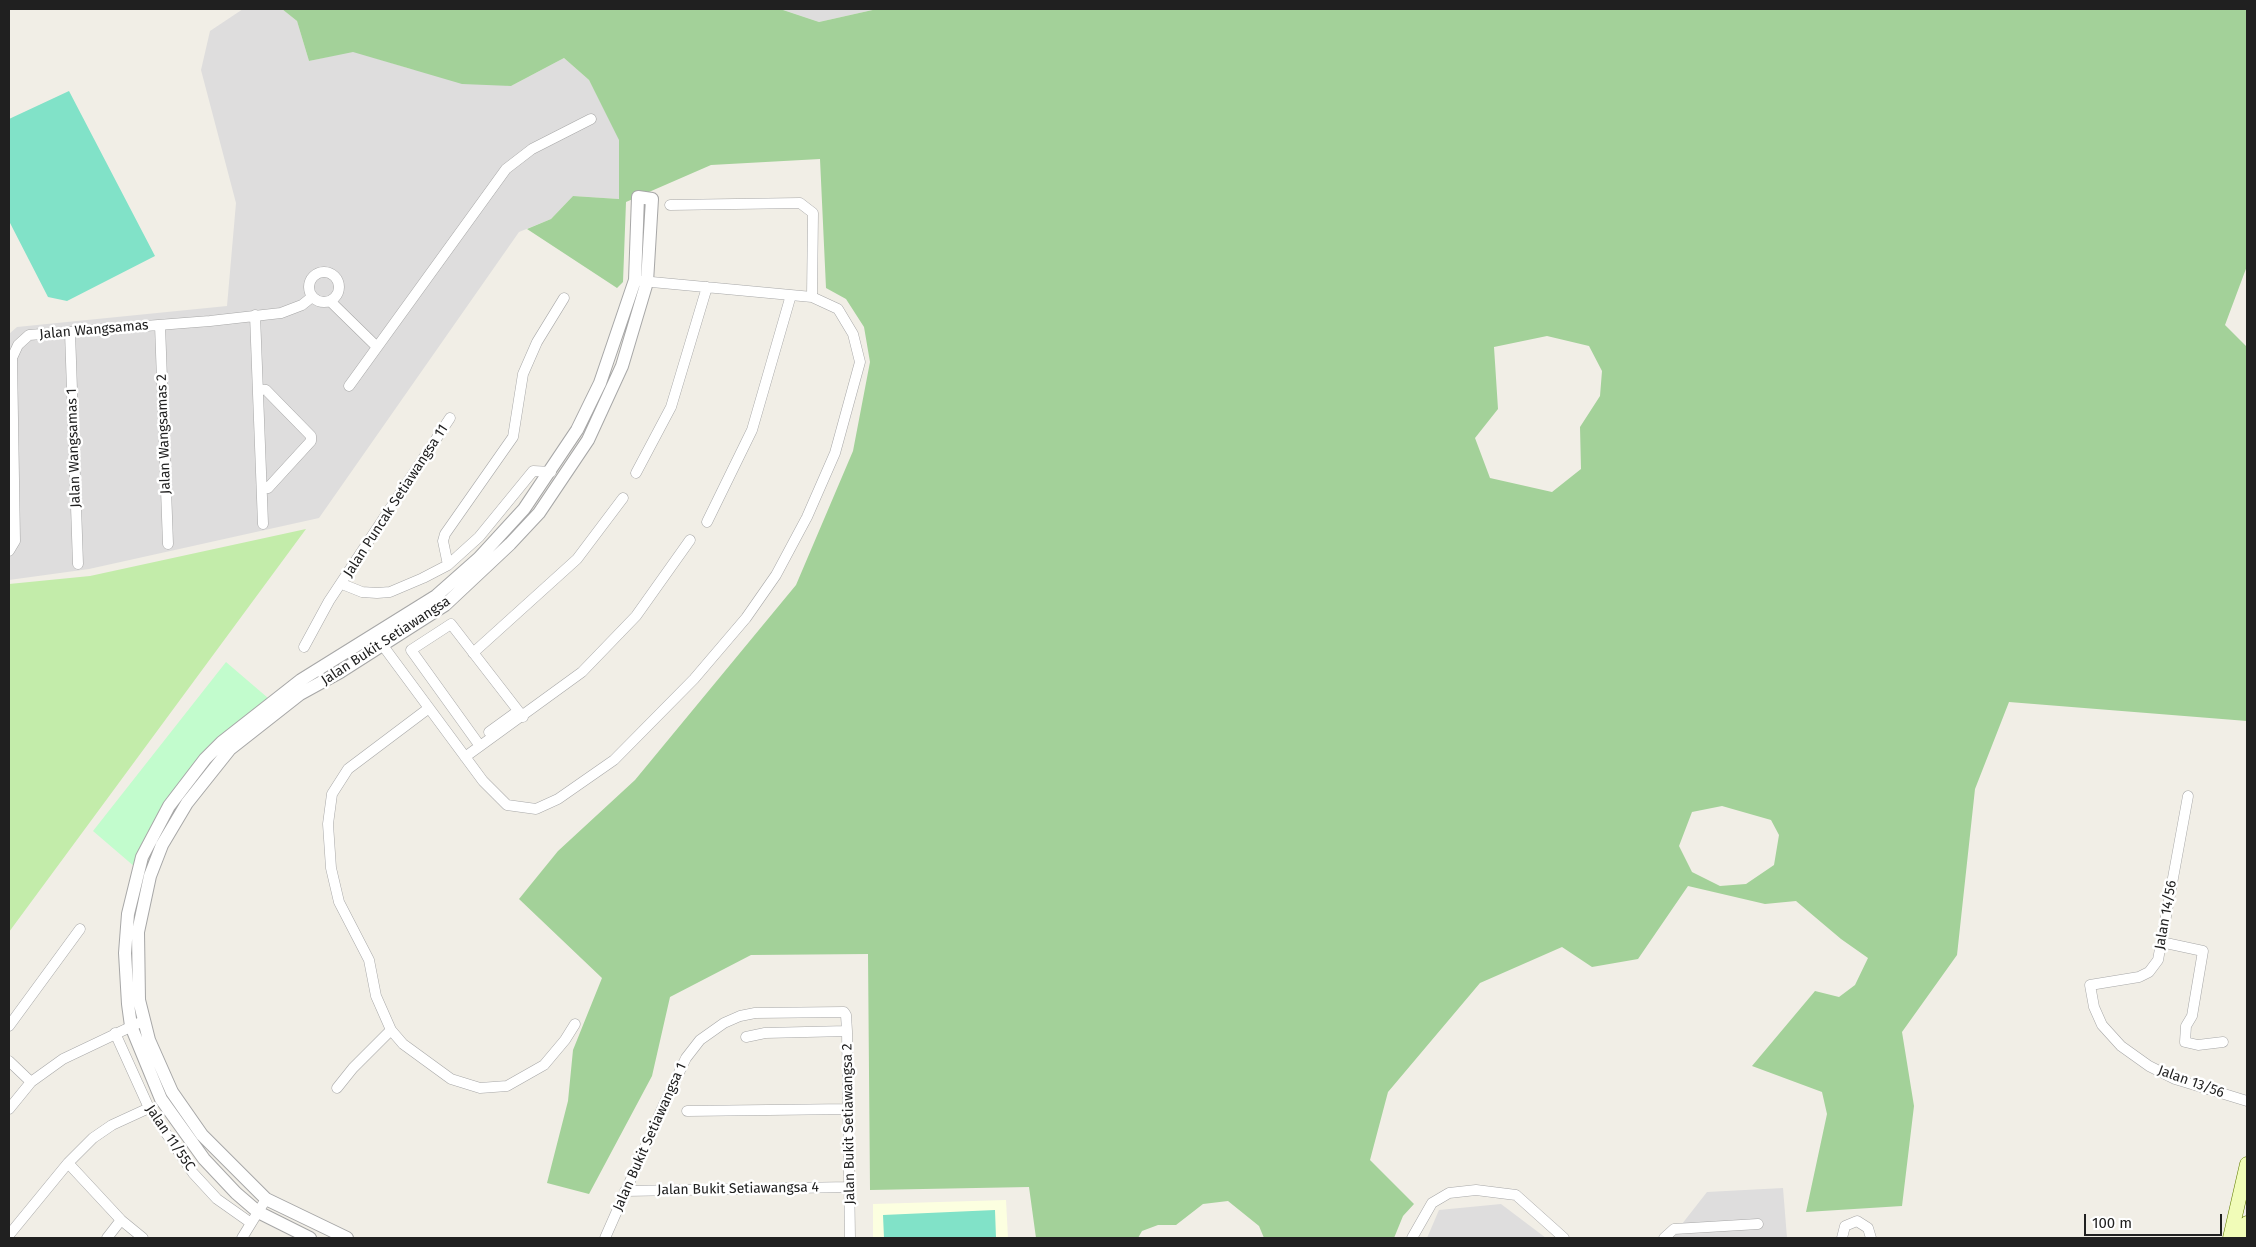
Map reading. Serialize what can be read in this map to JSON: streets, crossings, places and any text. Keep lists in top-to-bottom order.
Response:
{
  "streets": {
    "street": [
      "Jalan Wangsamas",
      "Jalan Wangsamas 2",
      "Jalan Wangsamas 1",
      "Jalan Puncak Setiawangsa 11",
      "Jalan Bukit Setiawangsa",
      "Jalan 14/56",
      "Jalan 13/56",
      "Jalan Bukit Setiawangsa 2",
      "Jalan Bukit Setiawangsa 1",
      "Jalan 11/55C",
      "Jalan Bukit Setiawangsa 4"
    ]
  },
  "crossings": [
    ["Jalan Wangsamas", "Jalan Wangsamas 2"],
    ["Jalan Wangsamas", "Jalan Wangsamas 1"],
    ["Jalan Puncak Setiawangsa 11", "Jalan Bukit Setiawangsa"],
    ["Jalan 14/56", "Jalan 13/56"],
    ["Jalan Bukit Setiawangsa 2", "Jalan Bukit Setiawangsa 1"],
    ["Jalan Bukit Setiawangsa 2", "Jalan Bukit Setiawangsa 4"],
    ["Jalan Bukit Setiawangsa 1", "Jalan Bukit Setiawangsa 4"]
  ],
  "scale_bar": "100 m"
}
